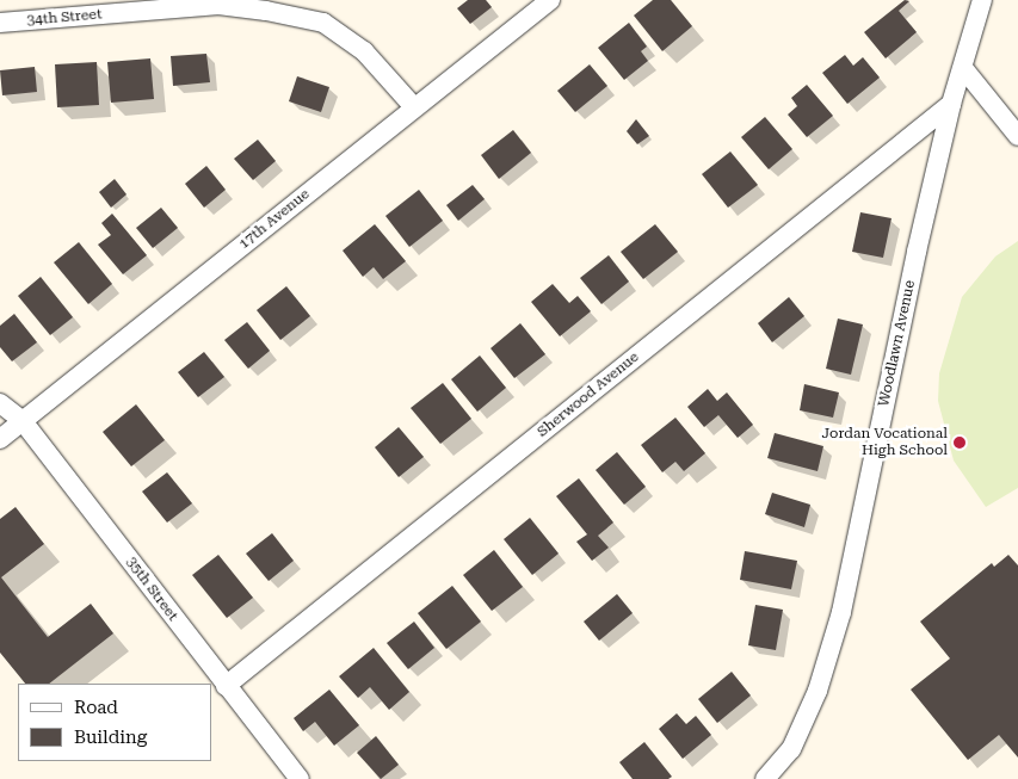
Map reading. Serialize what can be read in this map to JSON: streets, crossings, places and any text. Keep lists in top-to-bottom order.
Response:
{
  "streets": {
    "street": [
      "34th Street",
      "17th Avenue",
      "Woodlawn Avenue",
      "Sherwood Avenue",
      "35th Street"
    ]
  },
  "crossings": [
    ["34th Street", "17th Avenue"],
    ["17th Avenue", "35th Street"],
    ["Woodlawn Avenue", "Sherwood Avenue"],
    ["Sherwood Avenue", "35th Street"]
  ],
  "places": ["Jordan Vocational High School"],
  "legend": ["Road", "Building"]
}
